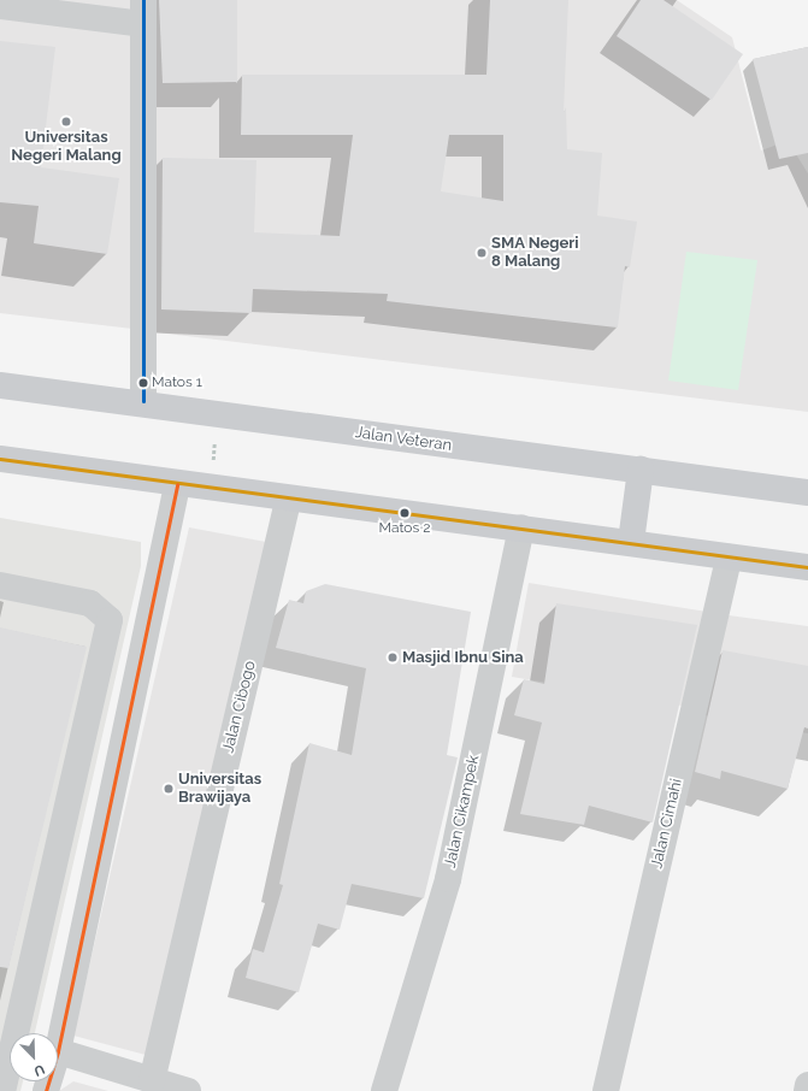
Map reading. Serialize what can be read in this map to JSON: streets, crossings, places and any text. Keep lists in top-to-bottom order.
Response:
{
  "streets": {
    "main road": ["Jalan Veteran"],
    "street": ["Jalan Cibogo", "Jalan Cikampek", "Jalan Cimahi"]
  },
  "places": [
    "Universitas Negeri Malang",
    "SMA Negeri 8 Malang",
    "Matos 1",
    "Matos 2",
    "Masjid Ibnu Sina",
    "Universitas Brawijaya"
  ],
  "north": "bottom right"
}
